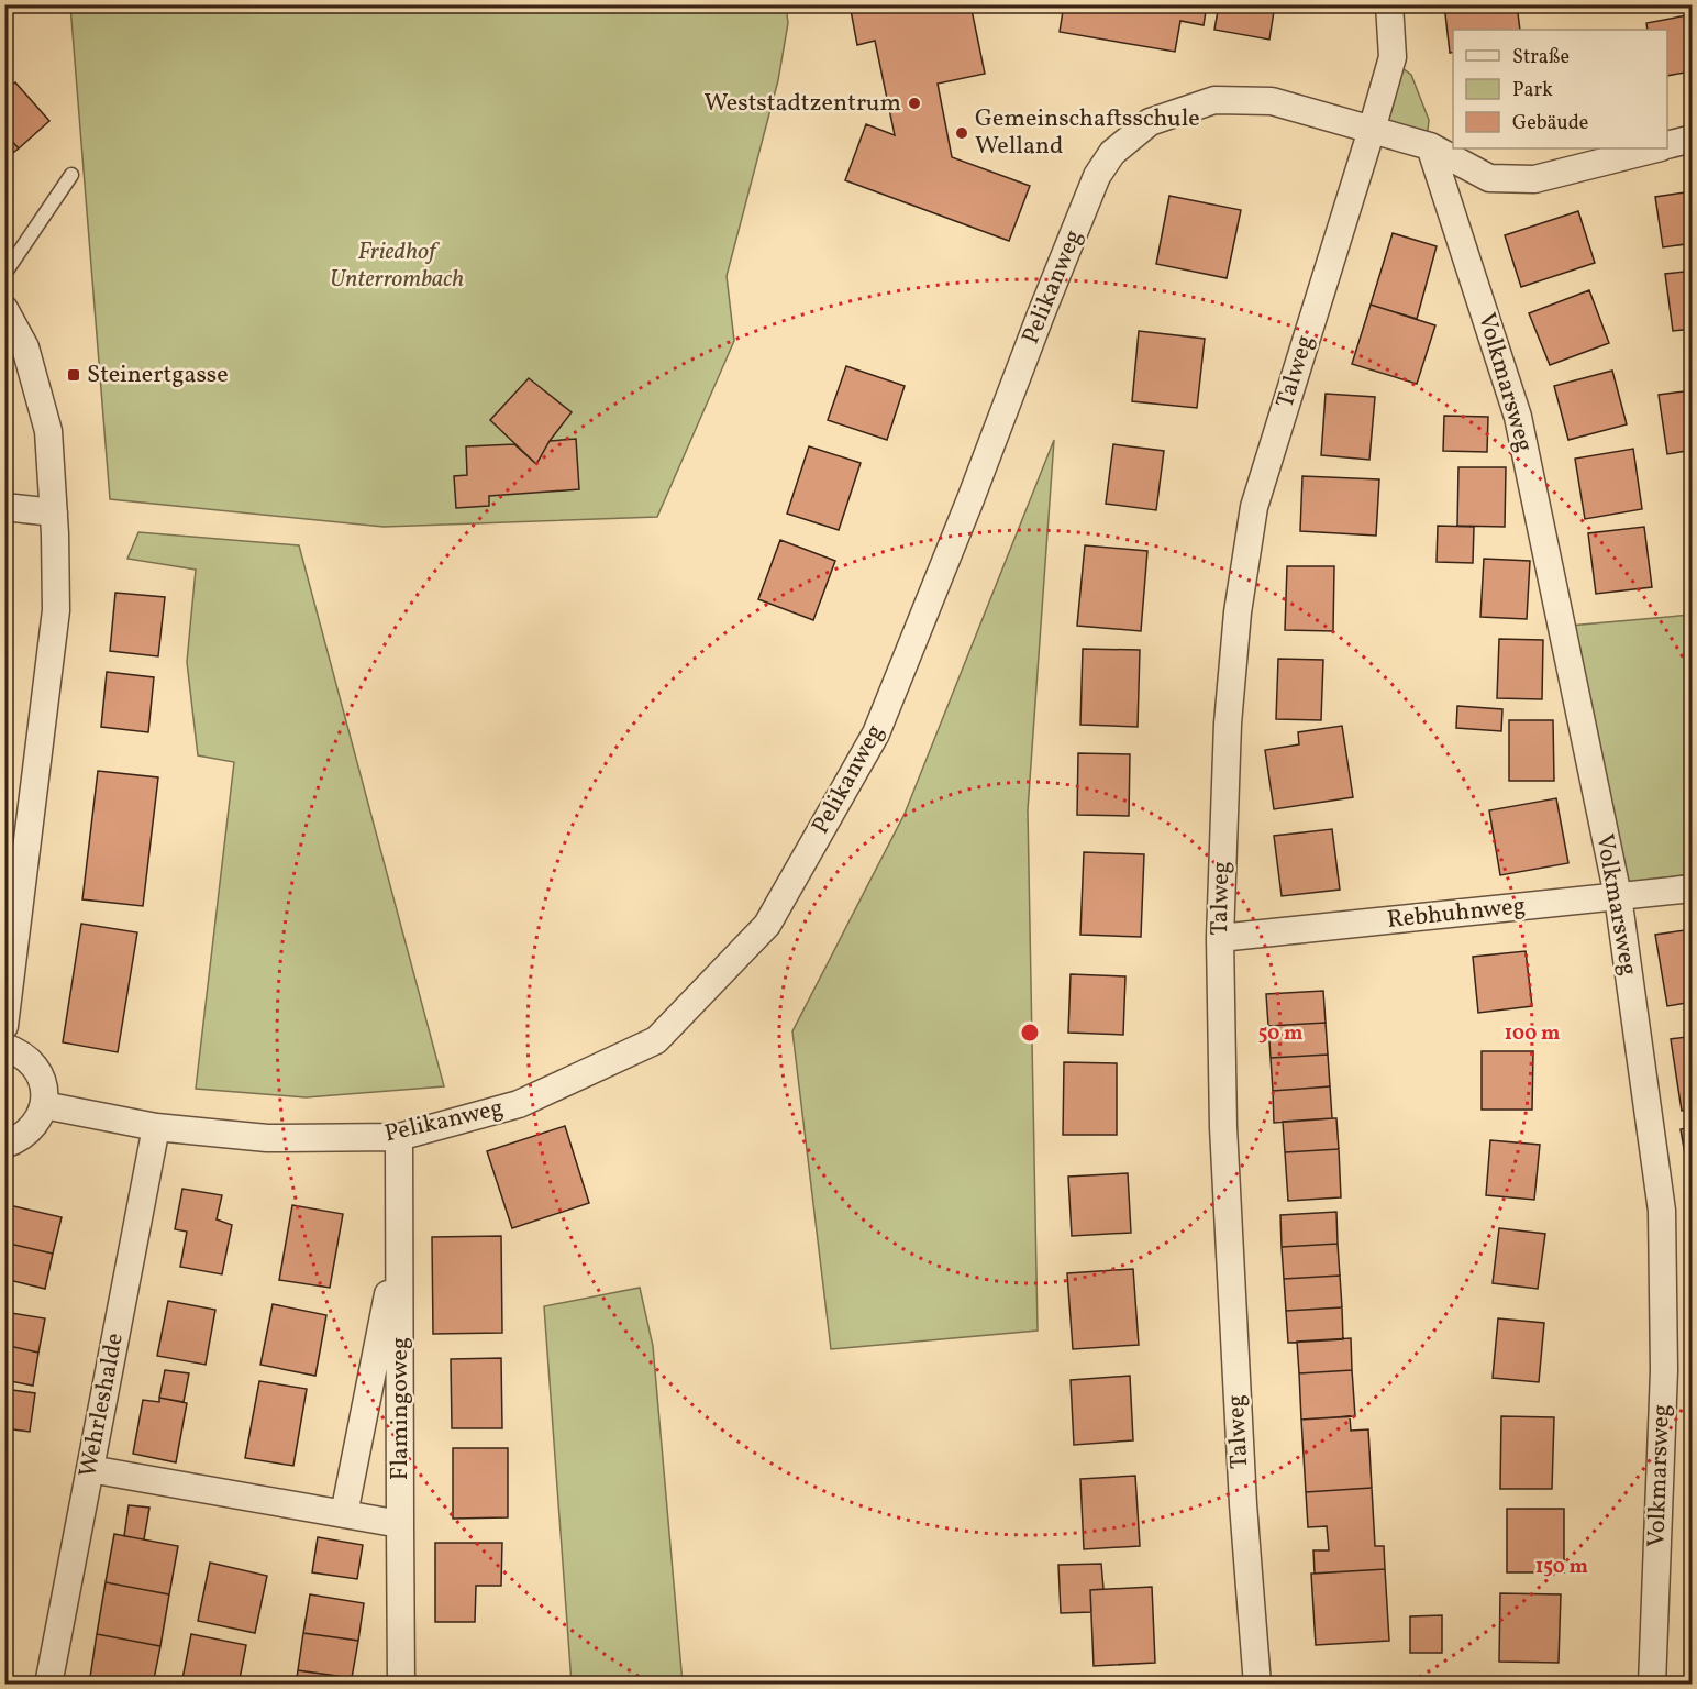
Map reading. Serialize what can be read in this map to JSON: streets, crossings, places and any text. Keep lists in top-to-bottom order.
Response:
{
  "streets": {
    "street": [
      "Pelikanweg",
      "Talweg",
      "Volkmarsweg",
      "Rebhuhnweg",
      "Wehrleshalde",
      "Flamingoweg"
    ]
  },
  "crossings": [
    ["Pelikanweg", "Talweg"],
    ["Pelikanweg", "Volkmarsweg"],
    ["Pelikanweg", "Wehrleshalde"],
    ["Pelikanweg", "Flamingoweg"],
    ["Talweg", "Rebhuhnweg"],
    ["Volkmarsweg", "Rebhuhnweg"]
  ],
  "parks": ["Friedhof Unterrombach"],
  "places": {
    "other": ["Weststadtzentrum", "Gemeinschaftsschule Welland"],
    "transit": ["Steinertgasse"]
  },
  "legend": ["Straße", "Park", "Gebäude"],
  "rings": ["50 m", "100 m", "150 m"]
}
